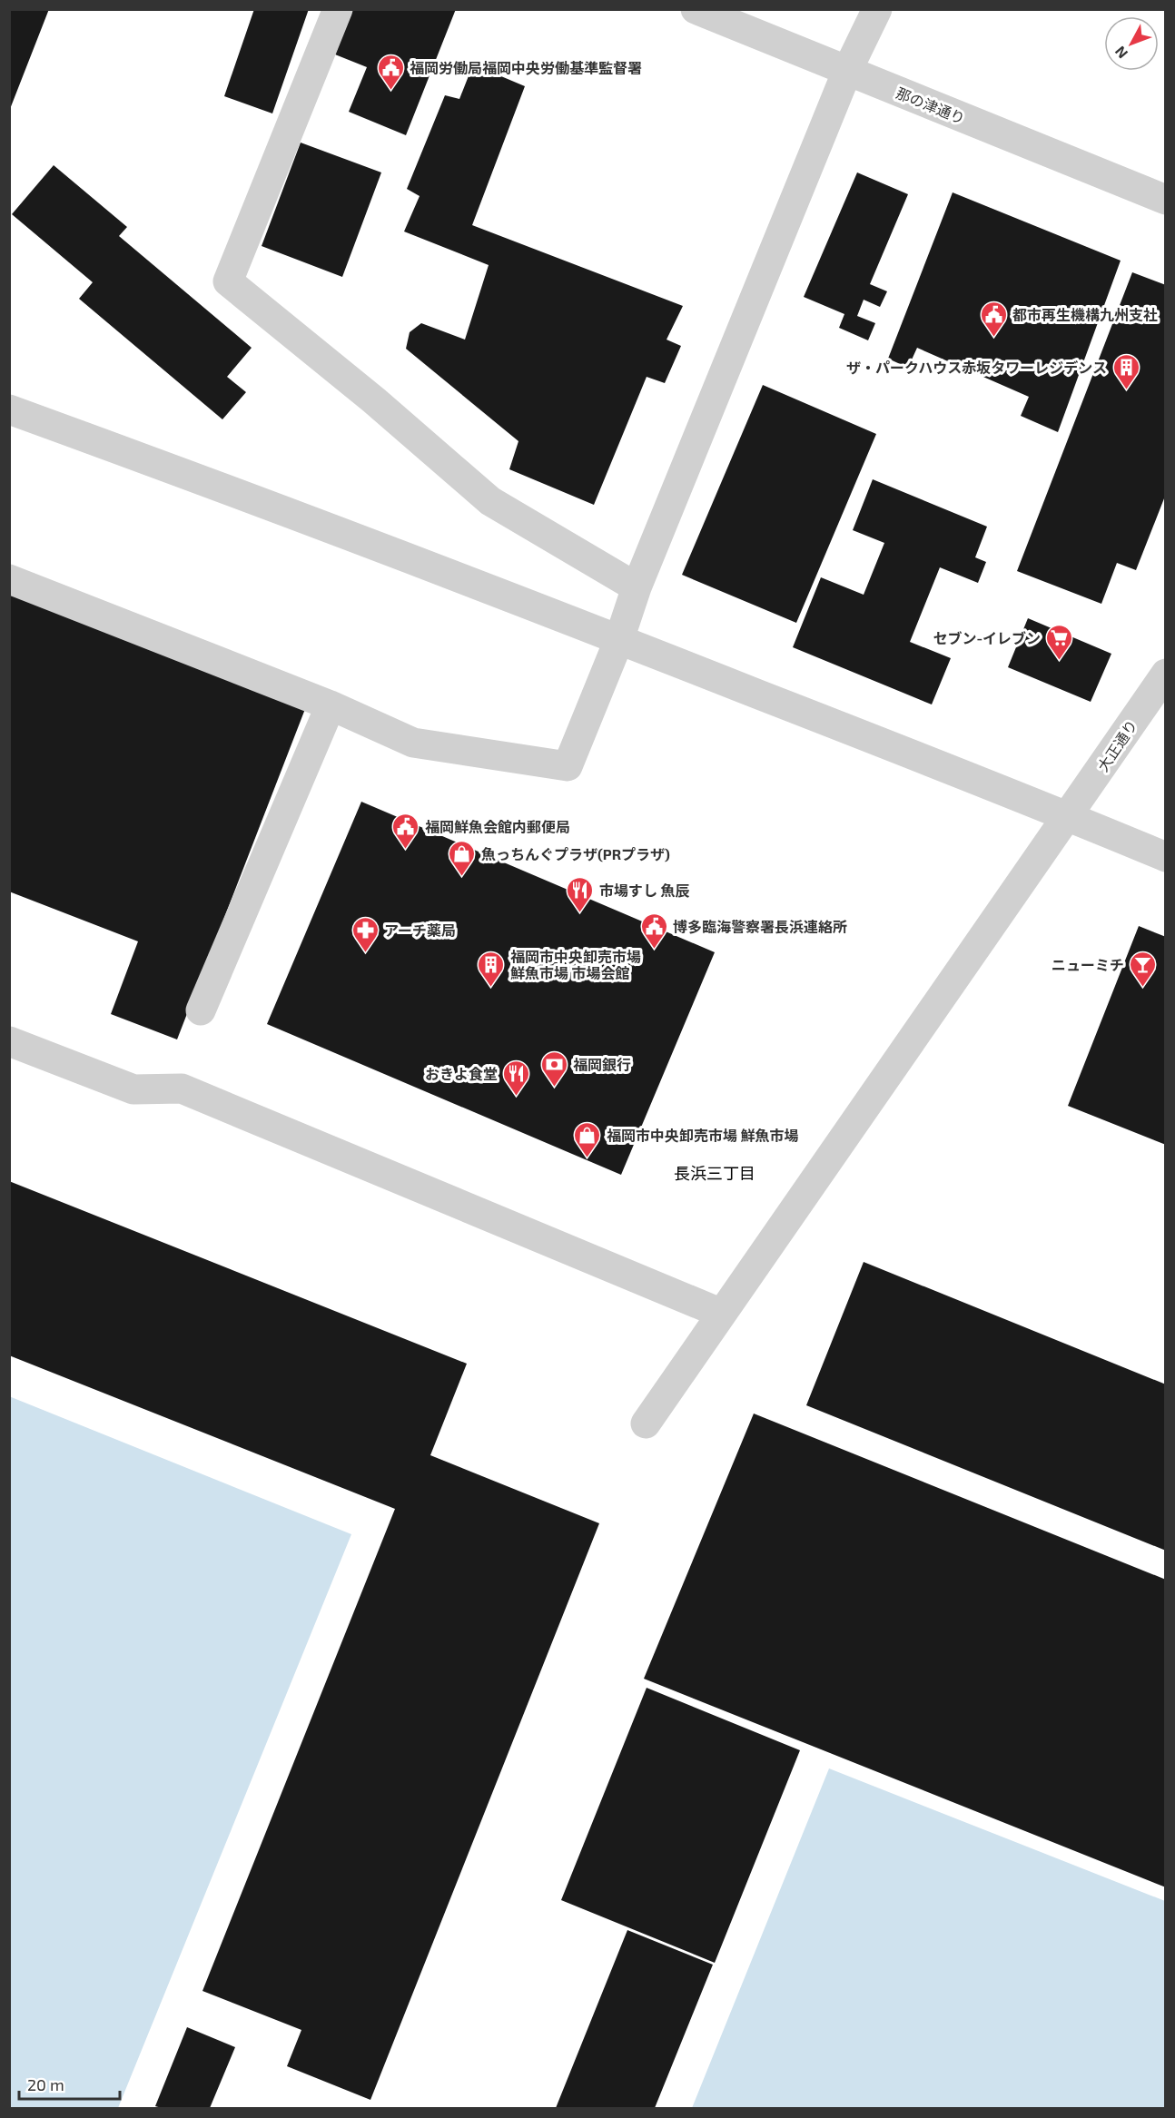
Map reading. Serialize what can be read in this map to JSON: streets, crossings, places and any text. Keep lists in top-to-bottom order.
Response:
{
  "streets": {
    "street": ["那の津通り", "大正通り"]
  },
  "districts": ["長浜三丁目"],
  "places": {
    "public building": [
      "福岡労働局福岡中央労働基準監督署",
      "都市再生機構九州支社",
      "福岡鮮魚会館内郵便局",
      "博多臨海警察署長浜連絡所"
    ],
    "building": ["ザ・パークハウス赤坂タワーレジデンス", "福岡市中央卸売市場 鮮魚市場 市場会館"],
    "supermarket": ["セブン-イレブン"],
    "shop": ["魚っちんぐプラザ(PRプラザ)", "福岡市中央卸売市場 鮮魚市場"],
    "restaurant": ["市場すし 魚辰", "おきよ食堂"],
    "pharmacy": ["アーチ薬局"],
    "bar": ["ニューミチ"],
    "bank": ["福岡銀行"]
  },
  "scale_bar": "20 m",
  "north": "bottom left"
}
